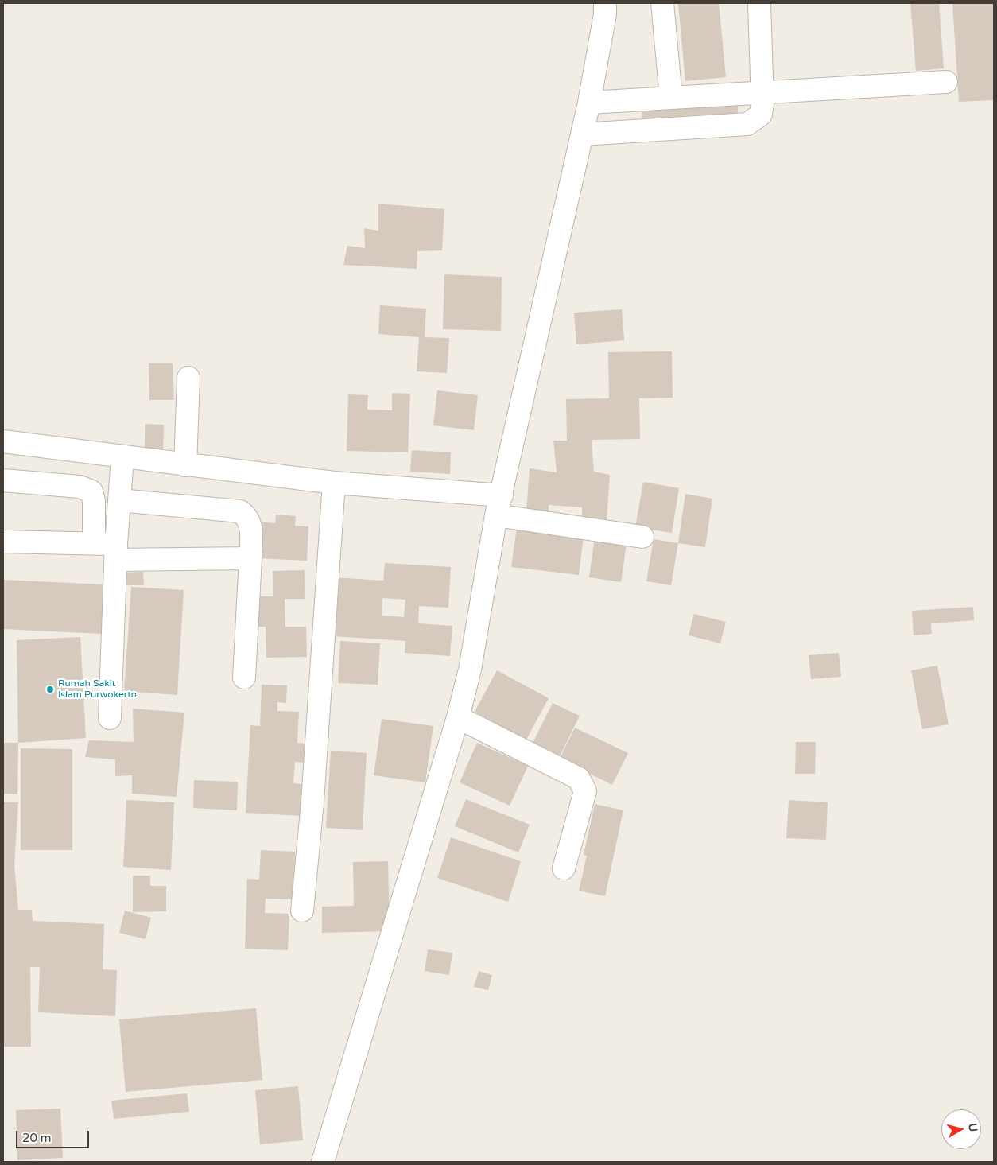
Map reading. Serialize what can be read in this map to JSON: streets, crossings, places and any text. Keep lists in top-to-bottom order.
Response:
{
  "places": ["Rumah Sakit Islam Purwokerto"],
  "scale_bar": "20 m",
  "north": "right"
}
